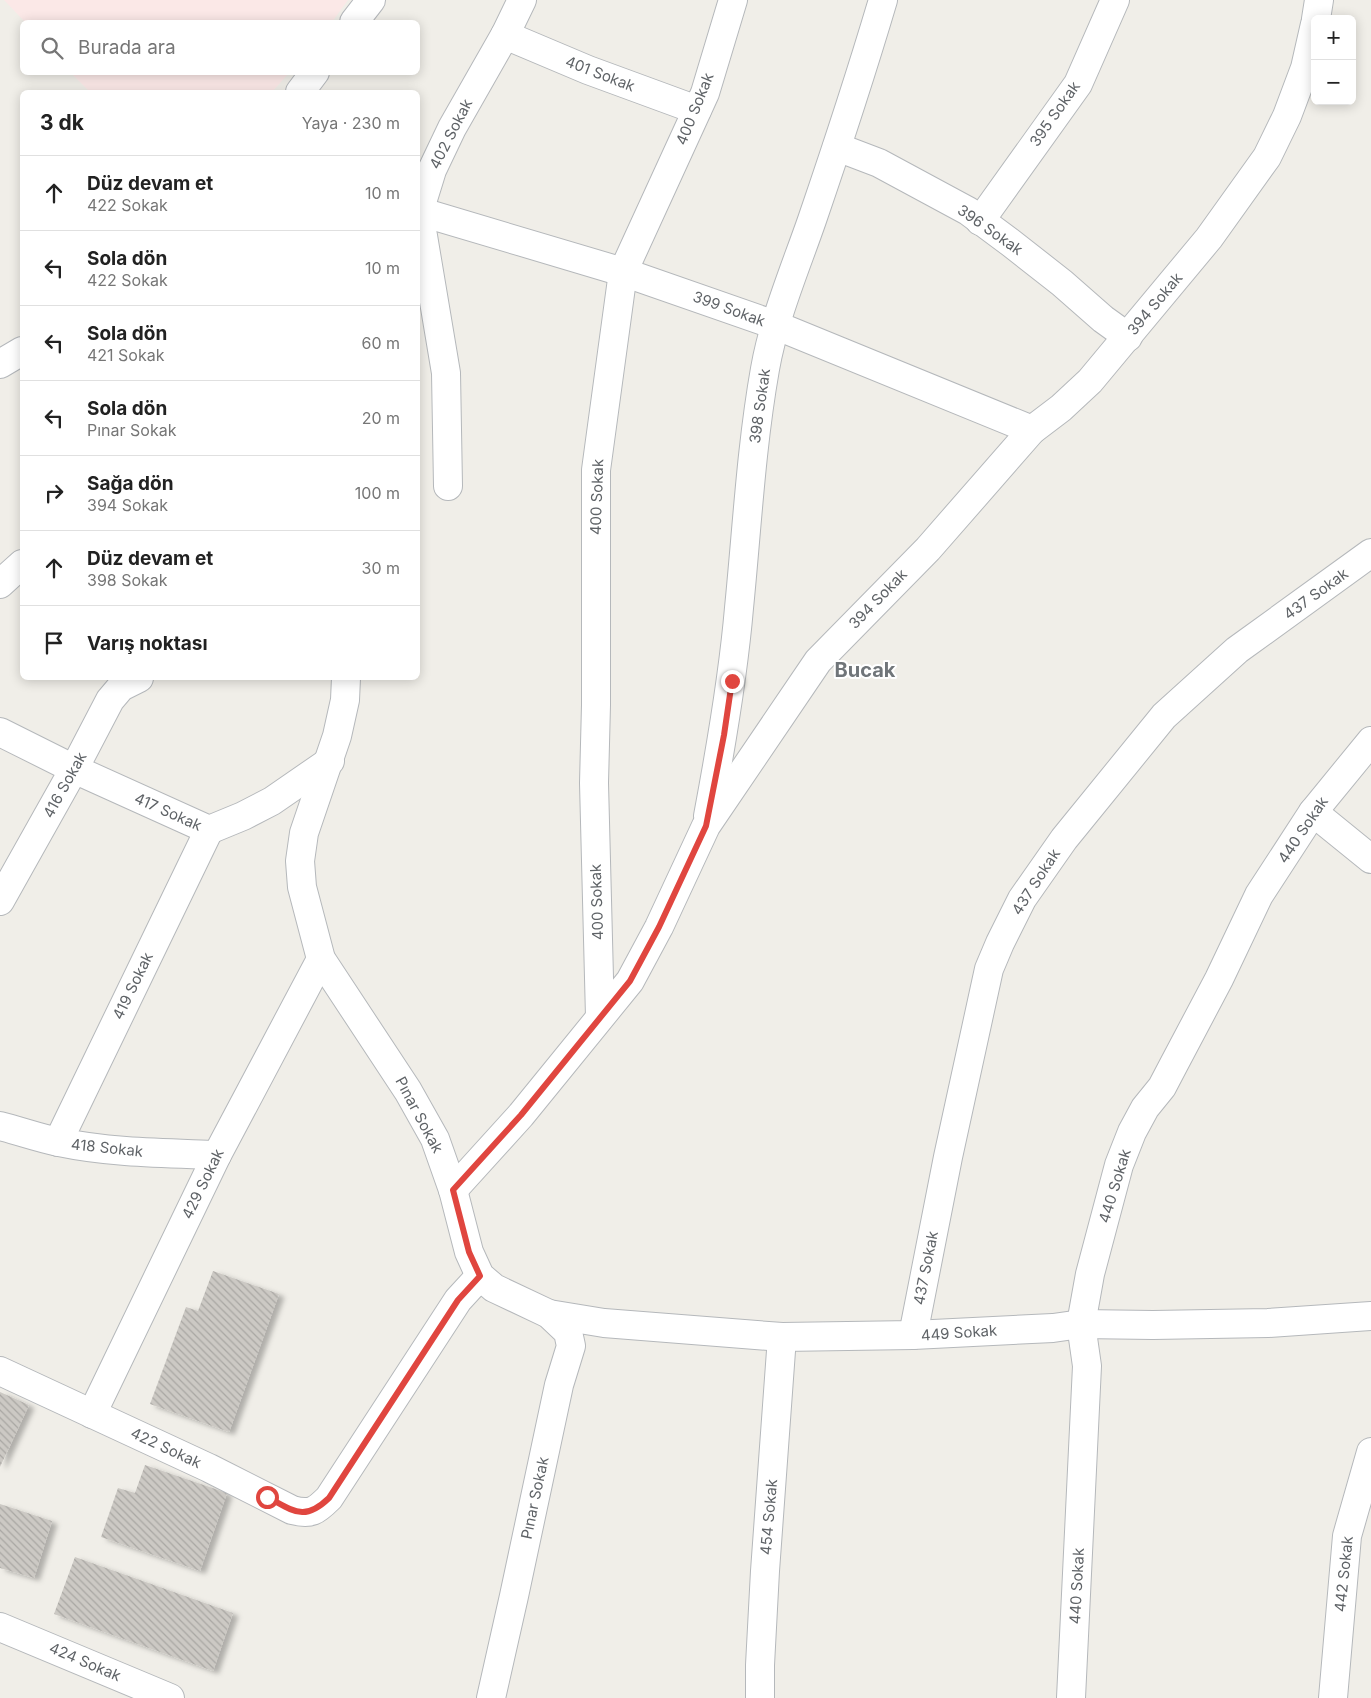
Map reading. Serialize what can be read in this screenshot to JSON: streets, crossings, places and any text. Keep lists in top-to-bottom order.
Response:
{
  "streets": {
    "street": [
      "401 Sokak",
      "400 Sokak",
      "395 Sokak",
      "402 Sokak",
      "396 Sokak",
      "394 Sokak",
      "399 Sokak",
      "398 Sokak",
      "437 Sokak",
      "416 Sokak",
      "417 Sokak",
      "440 Sokak",
      "419 Sokak",
      "Pınar Sokak",
      "418 Sokak",
      "429 Sokak",
      "449 Sokak",
      "422 Sokak",
      "454 Sokak",
      "442 Sokak",
      "424 Sokak"
    ]
  },
  "crossings": [
    ["401 Sokak", "400 Sokak"],
    ["401 Sokak", "402 Sokak"],
    ["400 Sokak", "394 Sokak"],
    ["400 Sokak", "399 Sokak"],
    ["395 Sokak", "396 Sokak"],
    ["396 Sokak", "394 Sokak"],
    ["396 Sokak", "398 Sokak"],
    ["394 Sokak", "399 Sokak"],
    ["394 Sokak", "398 Sokak"],
    ["394 Sokak", "Pınar Sokak"],
    ["399 Sokak", "398 Sokak"],
    ["437 Sokak", "449 Sokak"],
    ["416 Sokak", "417 Sokak"],
    ["417 Sokak", "419 Sokak"],
    ["417 Sokak", "Pınar Sokak"],
    ["440 Sokak", "449 Sokak"],
    ["419 Sokak", "418 Sokak"],
    ["Pınar Sokak", "429 Sokak"],
    ["Pınar Sokak", "449 Sokak"],
    ["Pınar Sokak", "422 Sokak"],
    ["418 Sokak", "429 Sokak"],
    ["429 Sokak", "422 Sokak"],
    ["449 Sokak", "454 Sokak"]
  ],
  "districts": ["Bucak"],
  "page": {
    "map_buttons": ["+", "−"],
    "search": "Burada ara",
    "heading": ["3 dk", "Yaya · 230 m"],
    "list": [
      ["Düz devam et", "422 Sokak", "10 m"],
      ["Sola dön", "422 Sokak", "10 m"],
      ["Sola dön", "421 Sokak", "60 m"],
      ["Sola dön", "Pınar Sokak", "20 m"],
      ["Sağa dön", "394 Sokak", "100 m"],
      ["Düz devam et", "398 Sokak", "30 m"],
      "Varış noktası"
    ]
  }
}
